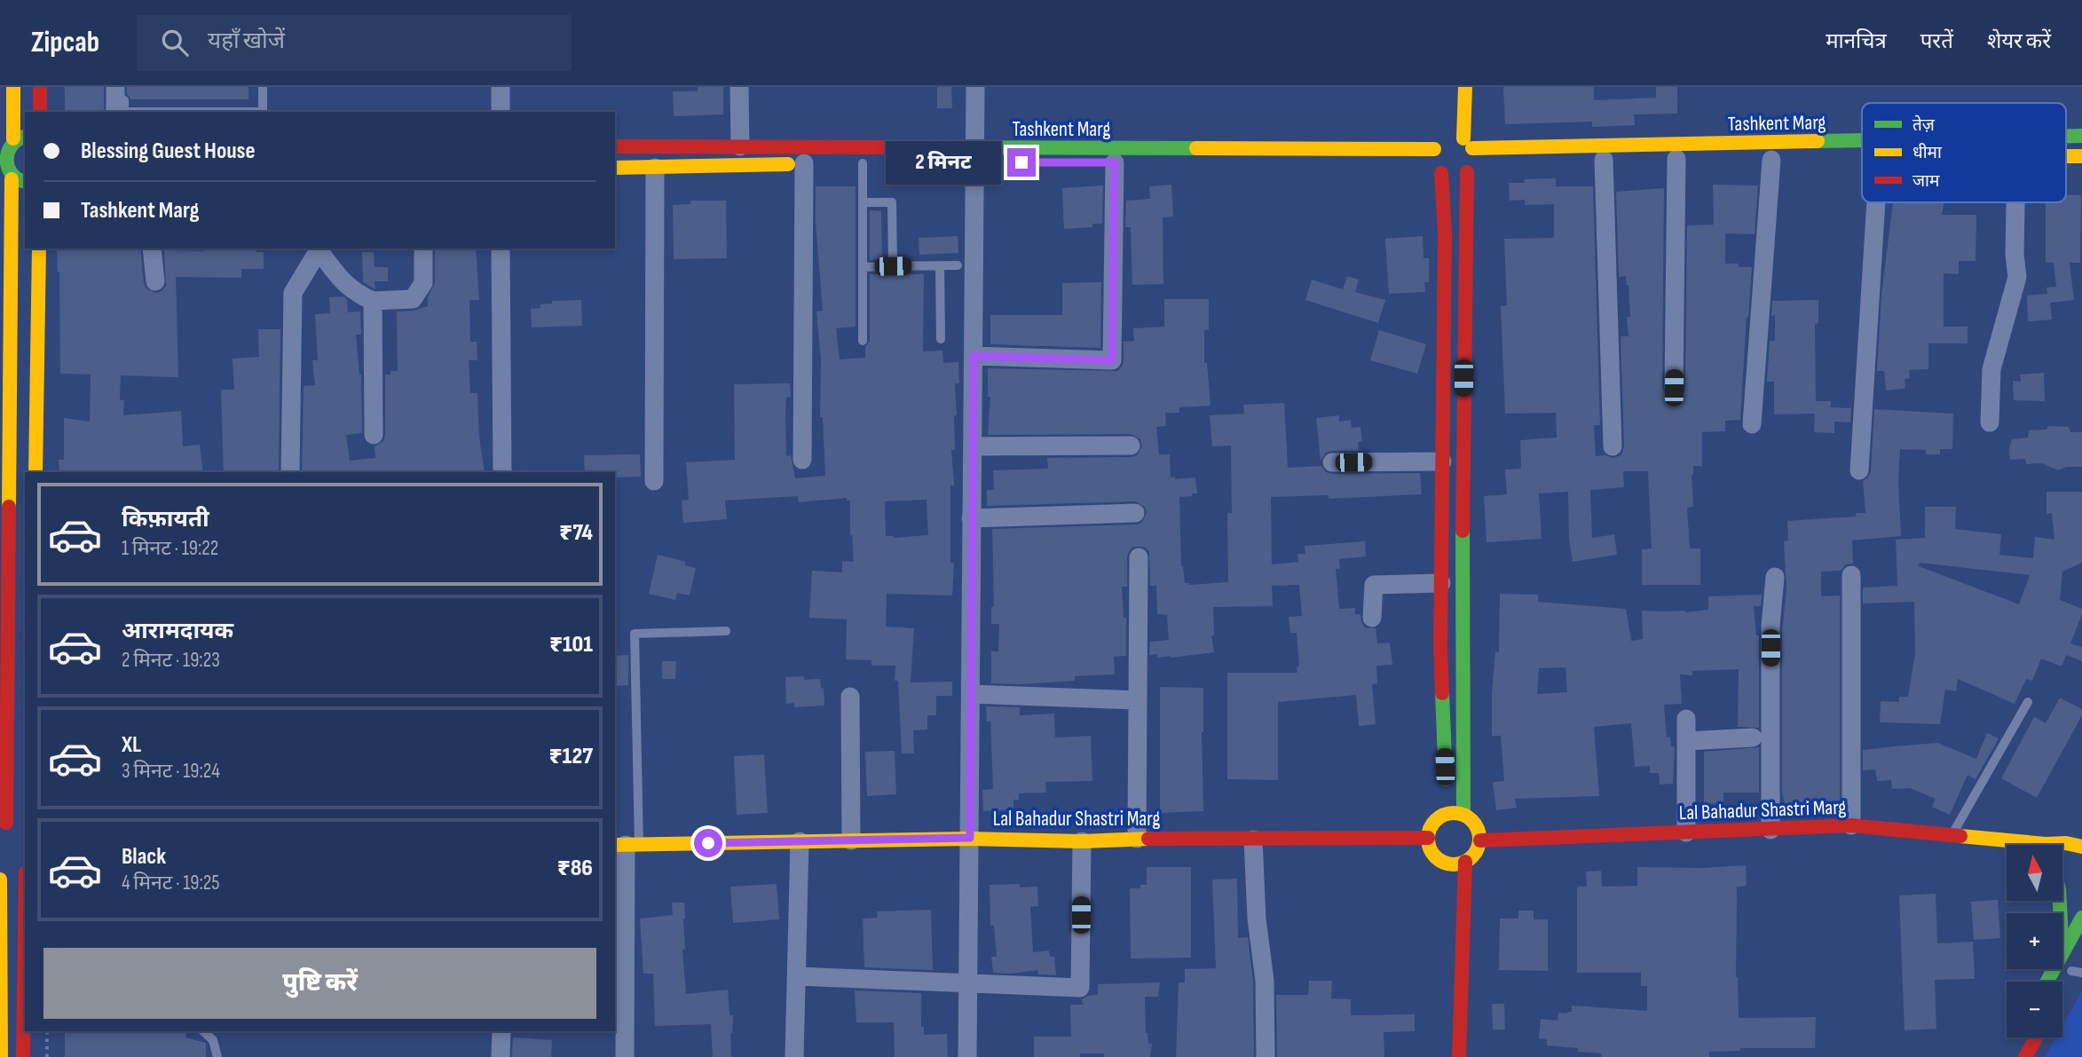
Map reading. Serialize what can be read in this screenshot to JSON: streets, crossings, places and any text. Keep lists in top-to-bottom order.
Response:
{
  "streets": {
    "street": ["Tashkent Marg", "Lal Bahadur Shastri Marg"]
  },
  "legend": ["तेज़", "धीमा", "जाम"],
  "north": "top",
  "page": {
    "header": "Zipcab",
    "search": "यहाँ खोजें",
    "nav": ["मानचित्र", "परतें", "शेयर करें"],
    "banner": ["Blessing Guest House", "Tashkent Marg"],
    "bubble": "2 मिनट",
    "list": [
      {
        "name": "किफ़ायती",
        "note": "1 मिनट · 19:22",
        "value": "₹74"
      },
      {
        "name": "आरामदायक",
        "note": "2 मिनट · 19:23",
        "value": "₹101"
      },
      {
        "name": "XL",
        "note": "3 मिनट · 19:24",
        "value": "₹127"
      },
      {
        "name": "Black",
        "note": "4 मिनट · 19:25",
        "value": "₹86"
      }
    ],
    "map_buttons": ["+", "−"],
    "buttons": "पुष्टि करें"
  }
}
